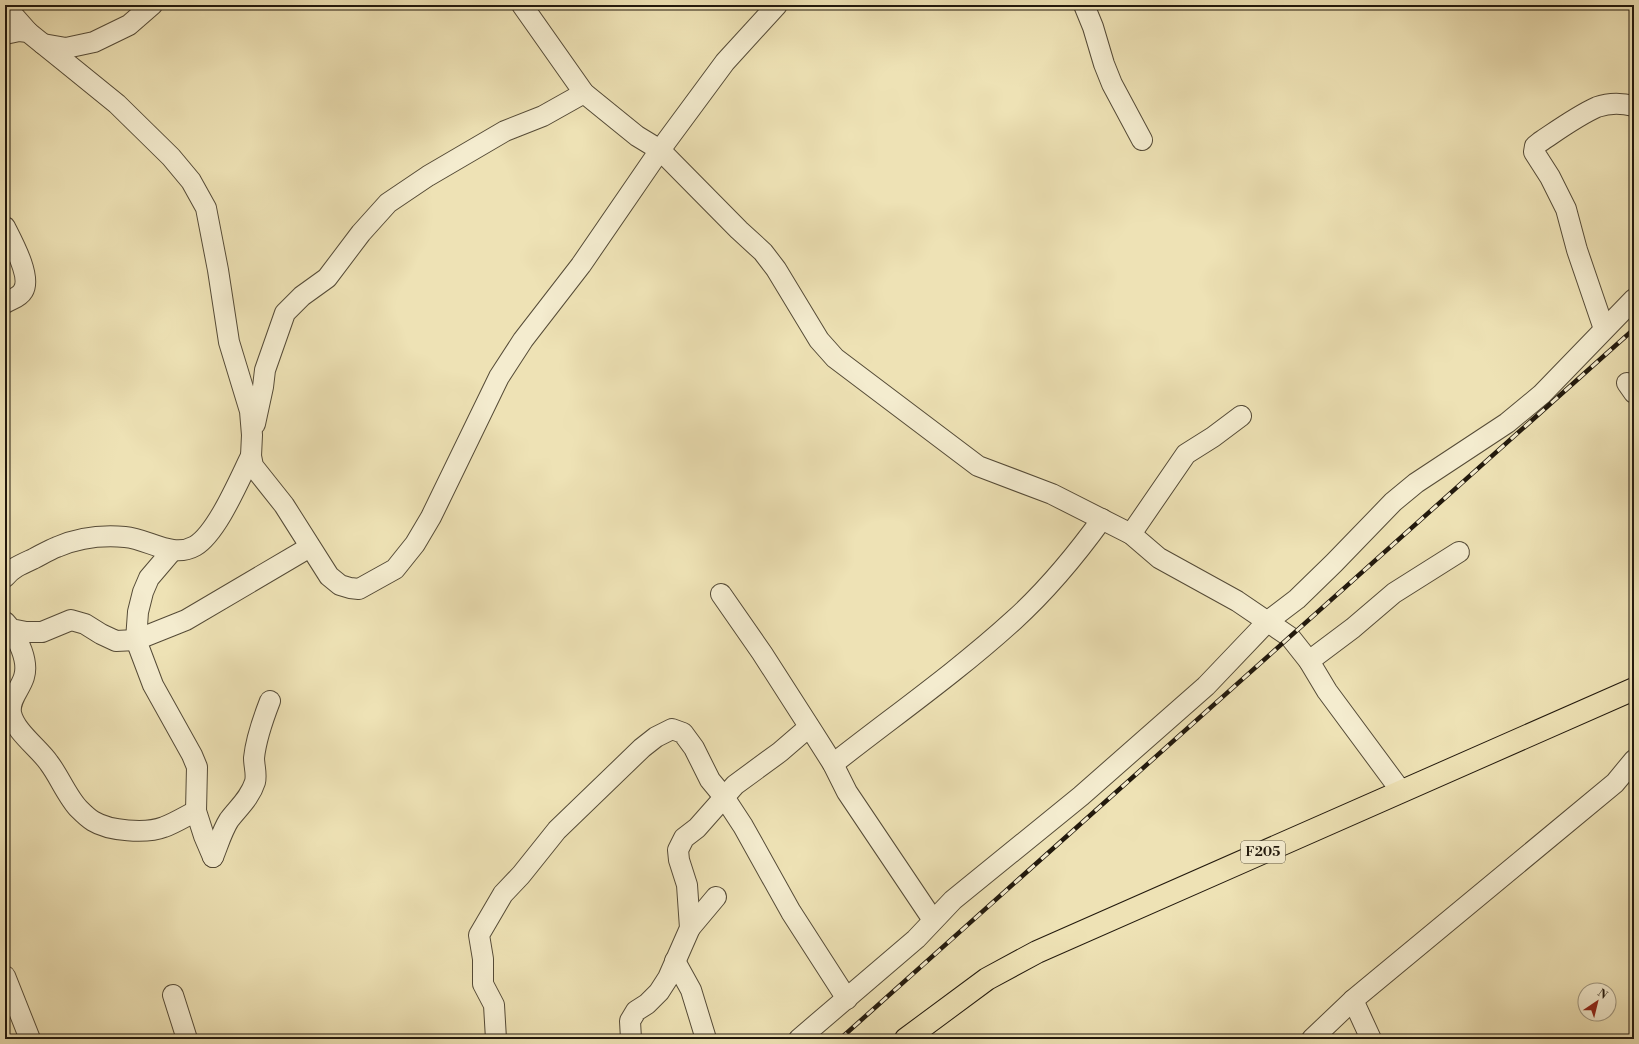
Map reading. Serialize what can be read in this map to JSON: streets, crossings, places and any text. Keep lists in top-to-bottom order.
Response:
{
  "streets": {
    "main road": ["F205"]
  },
  "north": "top right"
}
